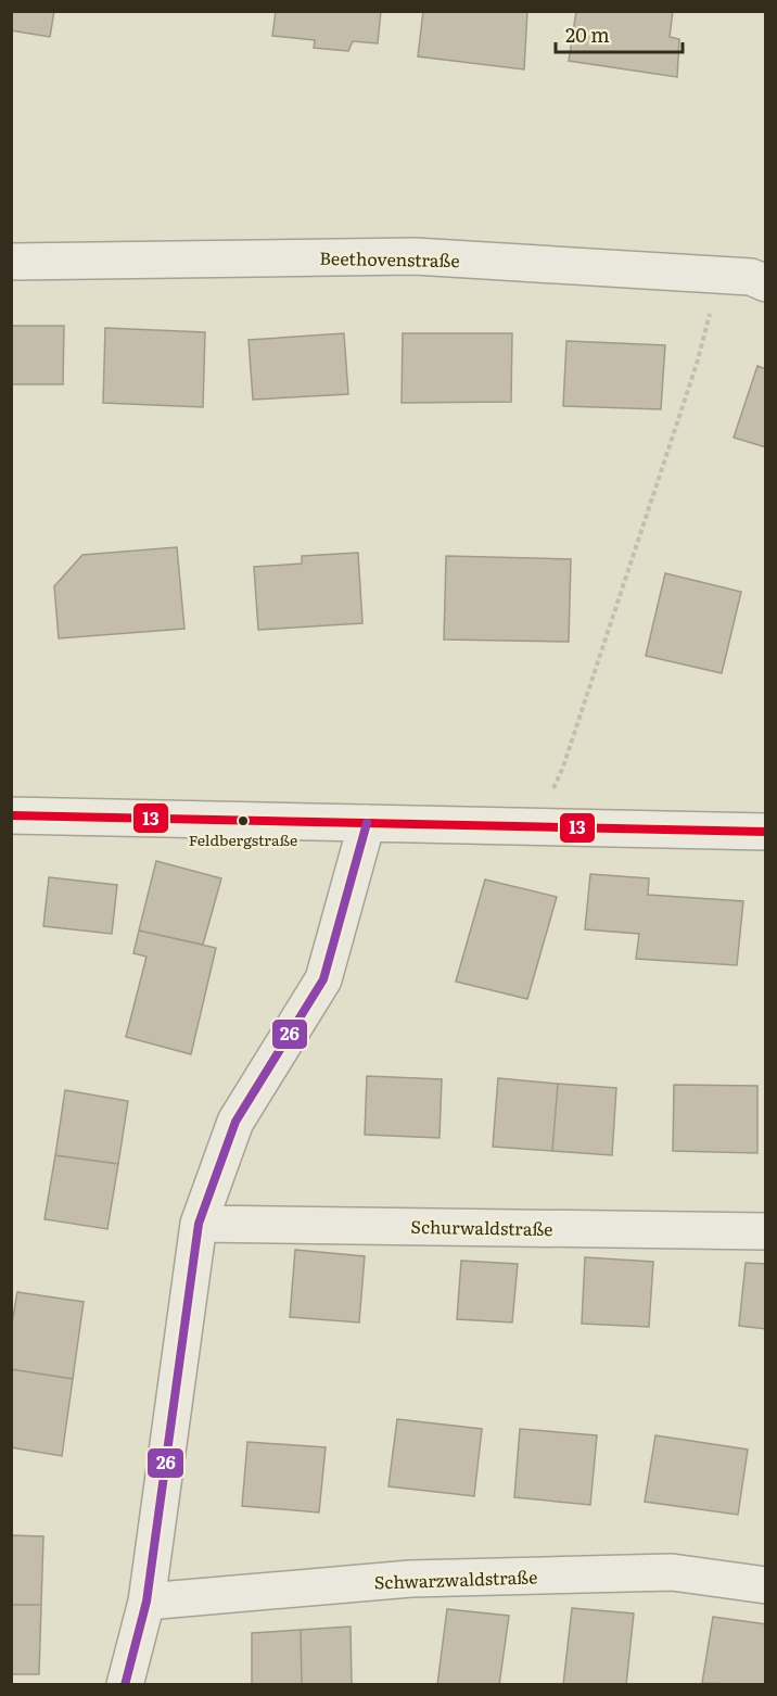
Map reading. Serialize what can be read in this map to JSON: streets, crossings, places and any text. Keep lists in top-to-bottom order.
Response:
{
  "streets": {
    "street": ["Beethovenstraße", "Schurwaldstraße", "Schwarzwaldstraße"]
  },
  "places": ["Feldbergstraße"],
  "lines": ["transit line 13", "transit line 26"],
  "scale_bar": "20 m"
}
